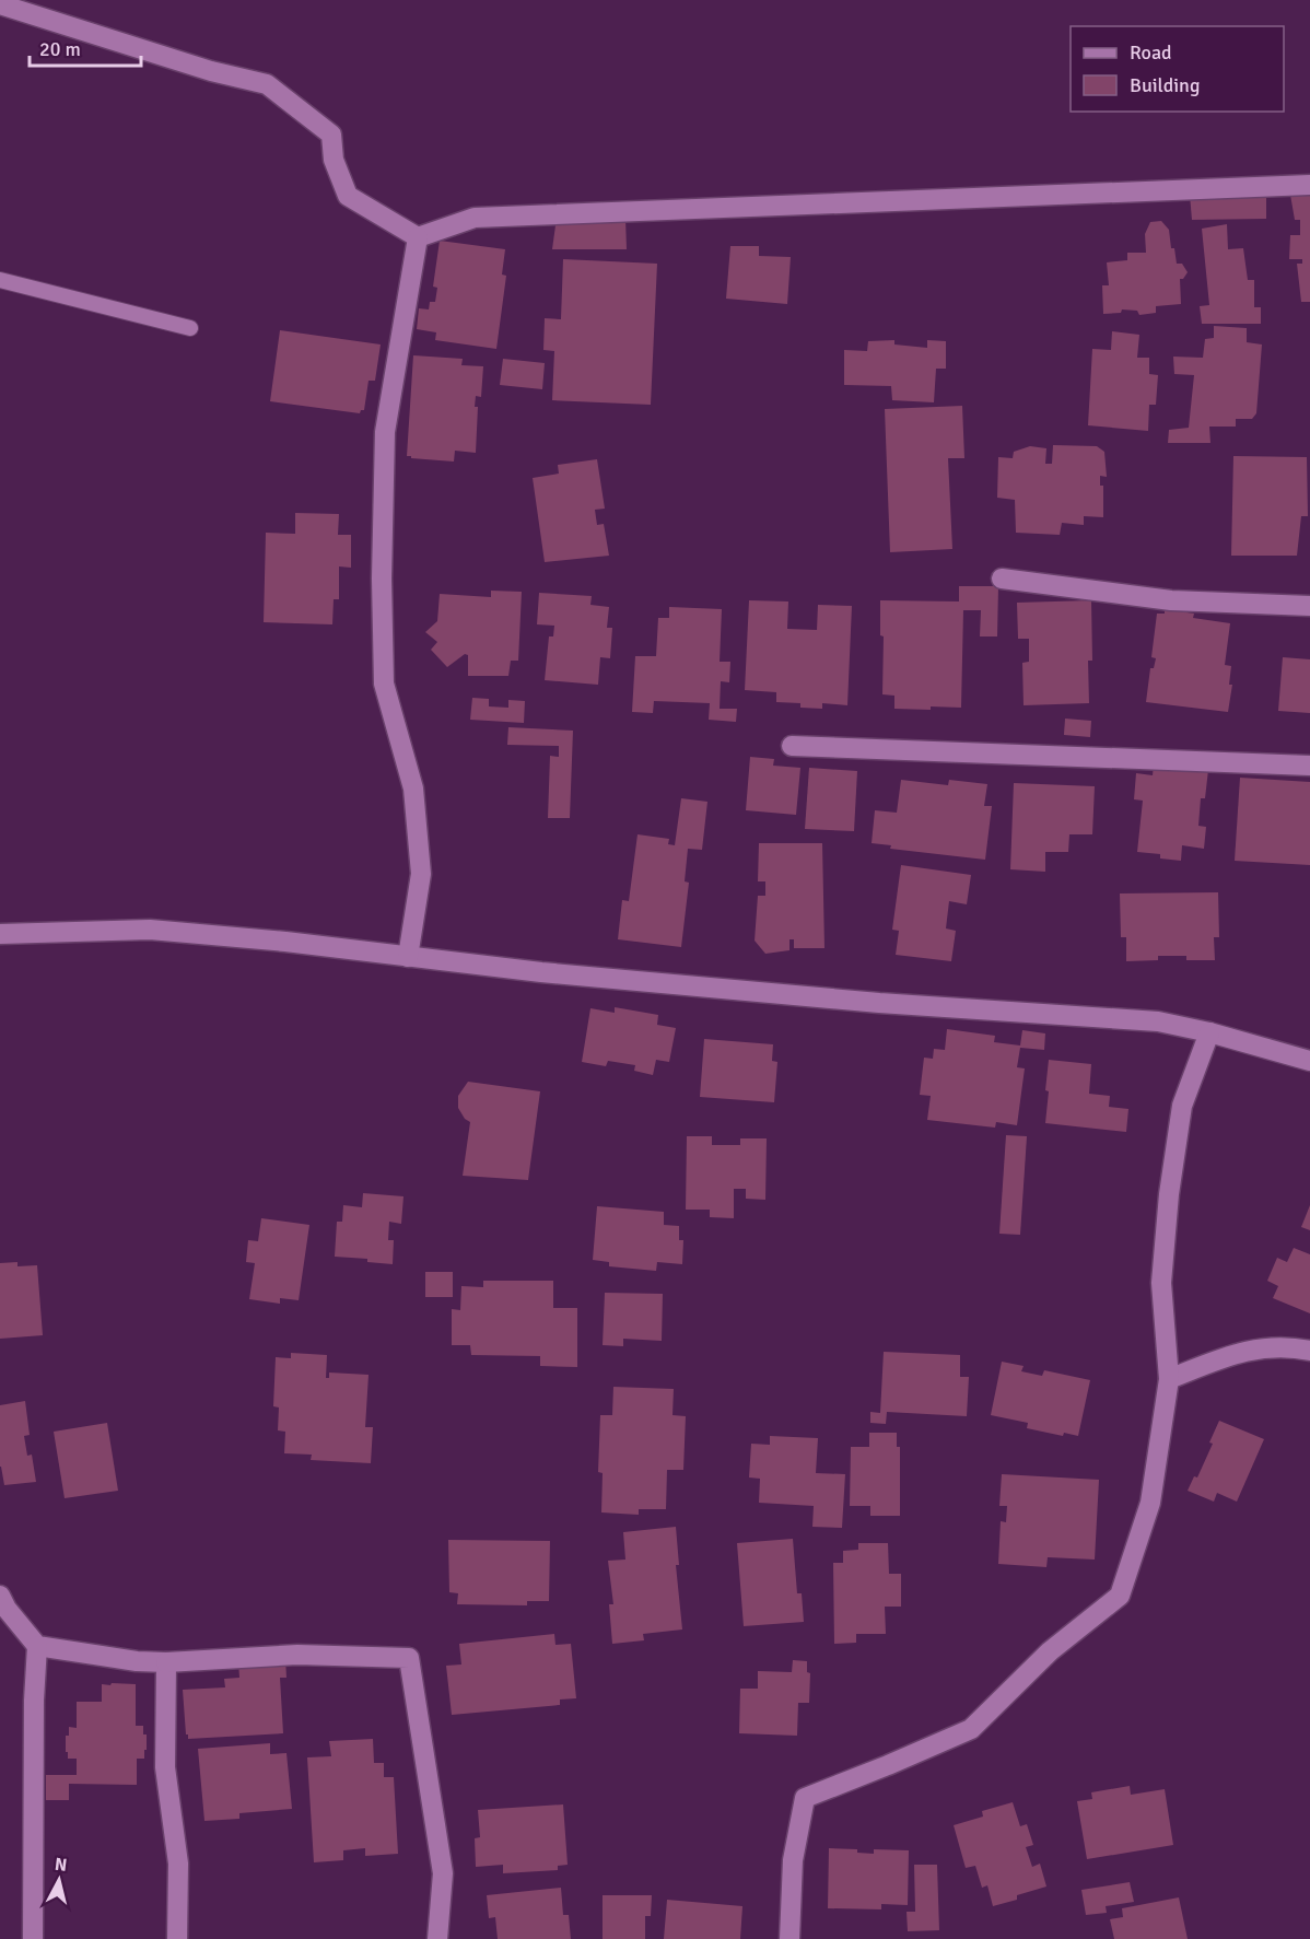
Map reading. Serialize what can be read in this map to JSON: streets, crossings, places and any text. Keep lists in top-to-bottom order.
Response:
{
  "legend": ["Road", "Building"],
  "scale_bar": "20 m",
  "north": "top"
}
